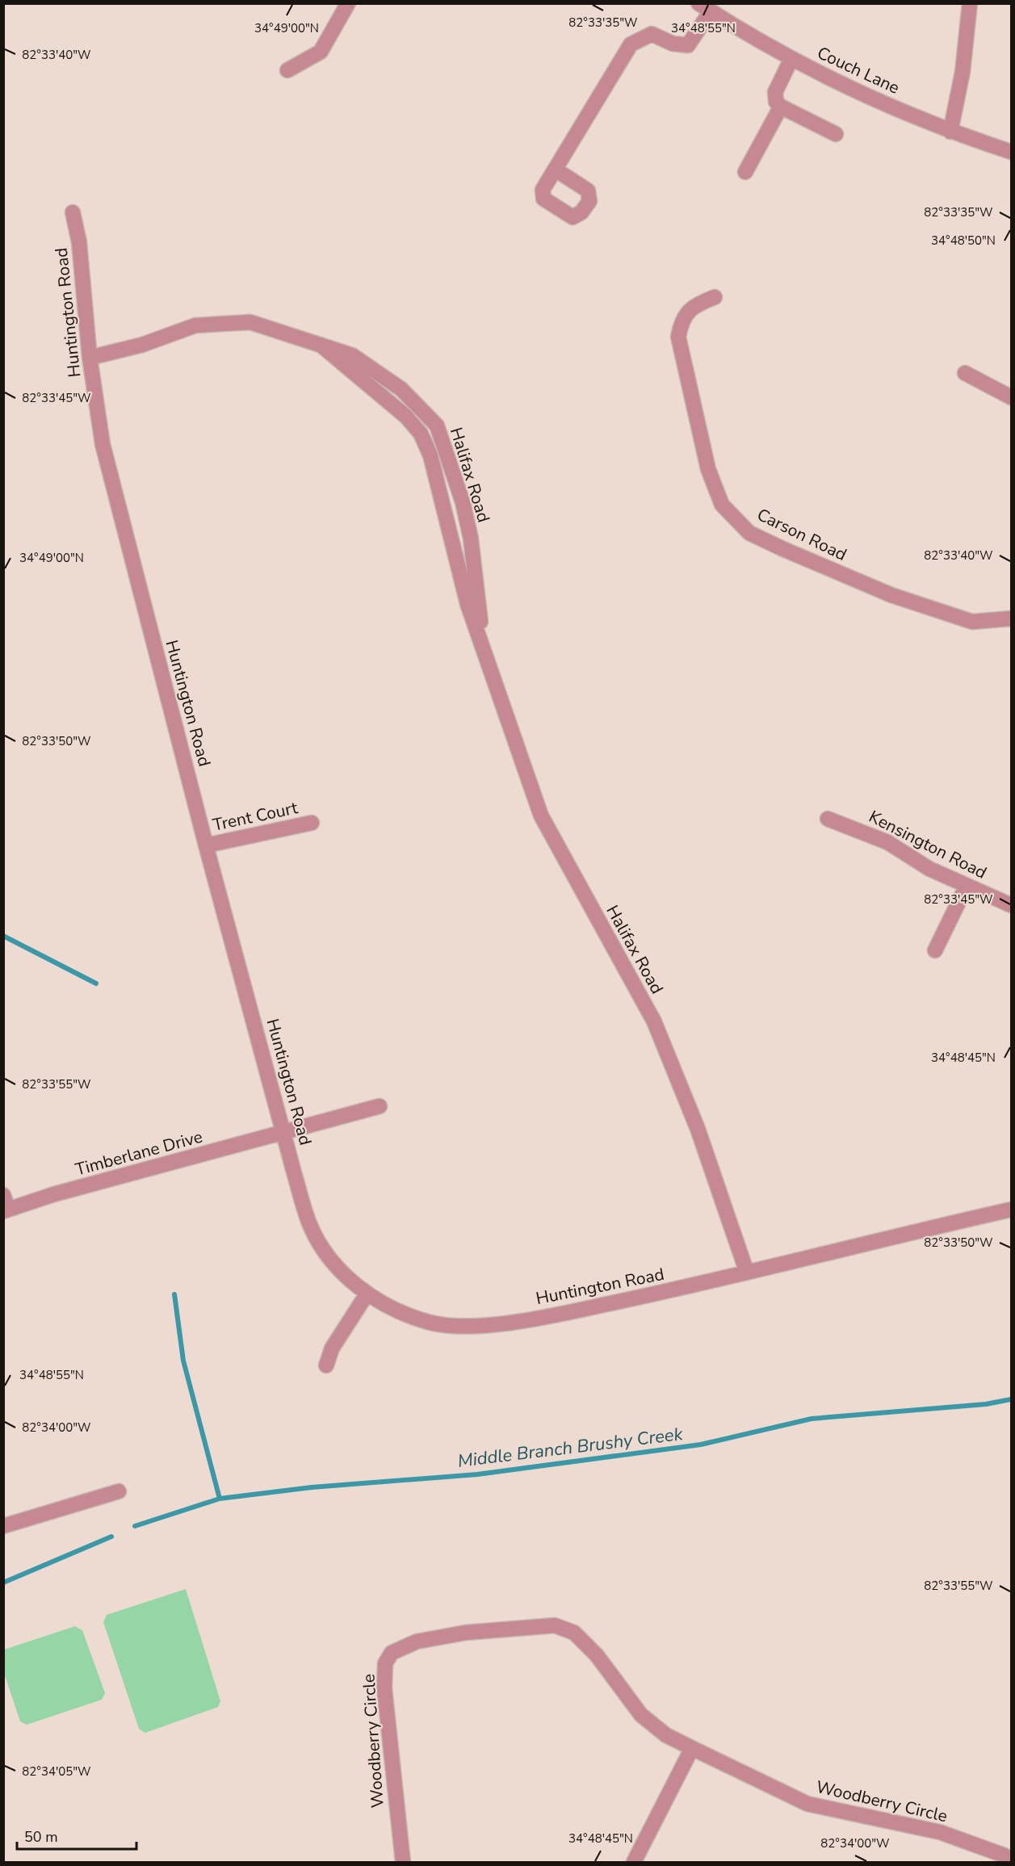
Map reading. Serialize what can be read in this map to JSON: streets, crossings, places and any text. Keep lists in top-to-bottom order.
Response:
{
  "streets": {
    "street": [
      "Couch Lane",
      "Huntington Road",
      "Halifax Road",
      "Carson Road",
      "Trent Court",
      "Kensington Road",
      "Timberlane Drive",
      "Woodberry Circle"
    ]
  },
  "crossings": [
    ["Huntington Road", "Halifax Road"],
    ["Huntington Road", "Trent Court"],
    ["Huntington Road", "Timberlane Drive"]
  ],
  "water": ["Middle Branch Brushy Creek"],
  "scale_bar": "50 m",
  "coordinates": [
    "82°33'35\"W",
    "34°49'00\"N",
    "34°48'55\"N",
    "82°33'40\"W",
    "34°48'50\"N",
    "82°33'45\"W",
    "82°33'50\"W",
    "34°48'45\"N",
    "82°33'55\"W",
    "82°34'00\"W",
    "82°34'05\"W"
  ]
}
